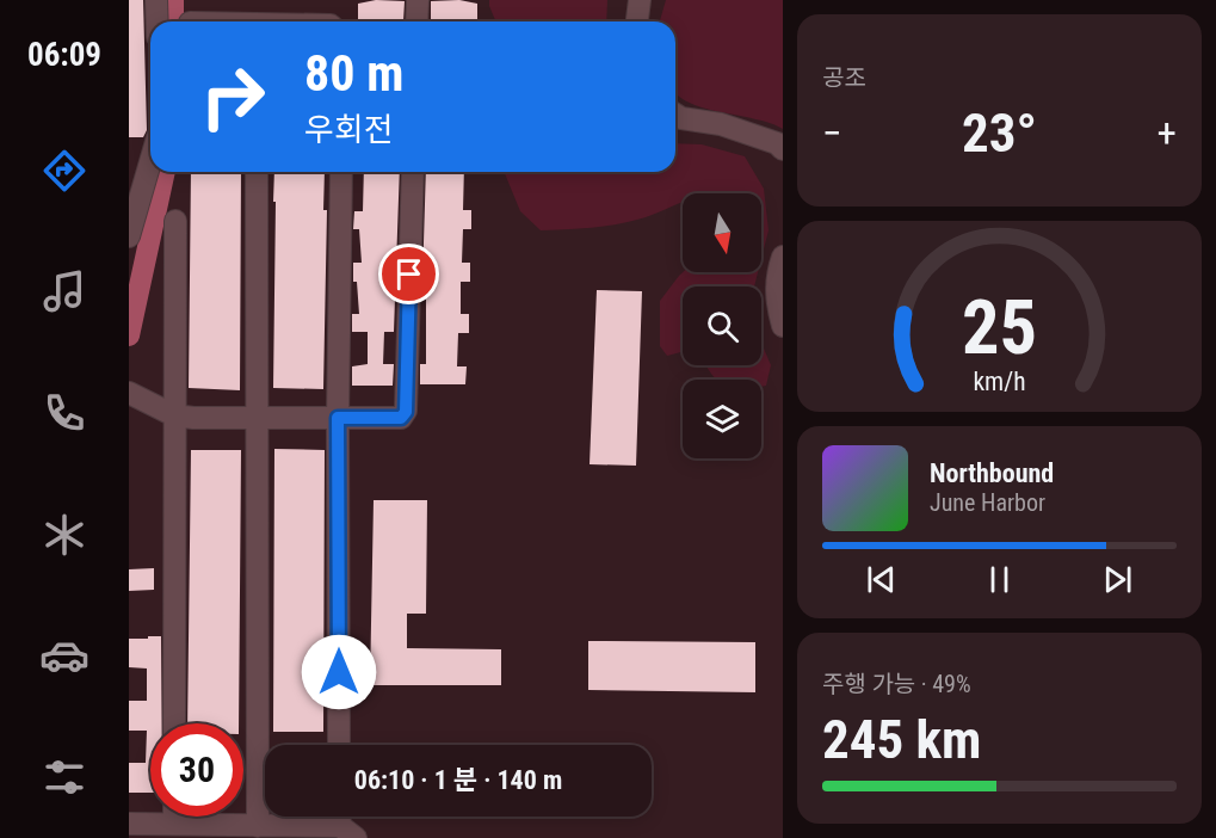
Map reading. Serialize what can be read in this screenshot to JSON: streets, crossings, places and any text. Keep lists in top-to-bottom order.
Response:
{
  "north": "bottom",
  "page": {
    "tabs": "06:09",
    "tile": [
      "공조",
      ["주행 가능 · 49%", "245 km"]
    ],
    "turn": ["80 m", "우회전"],
    "heat": ["−", "23°", "+"],
    "song": ["Northbound", "June Harbor"],
    "limit": "30",
    "trip": "06:10 · 1 분 · 140 m",
    "gauge": ["25", "km/h"]
  }
}
